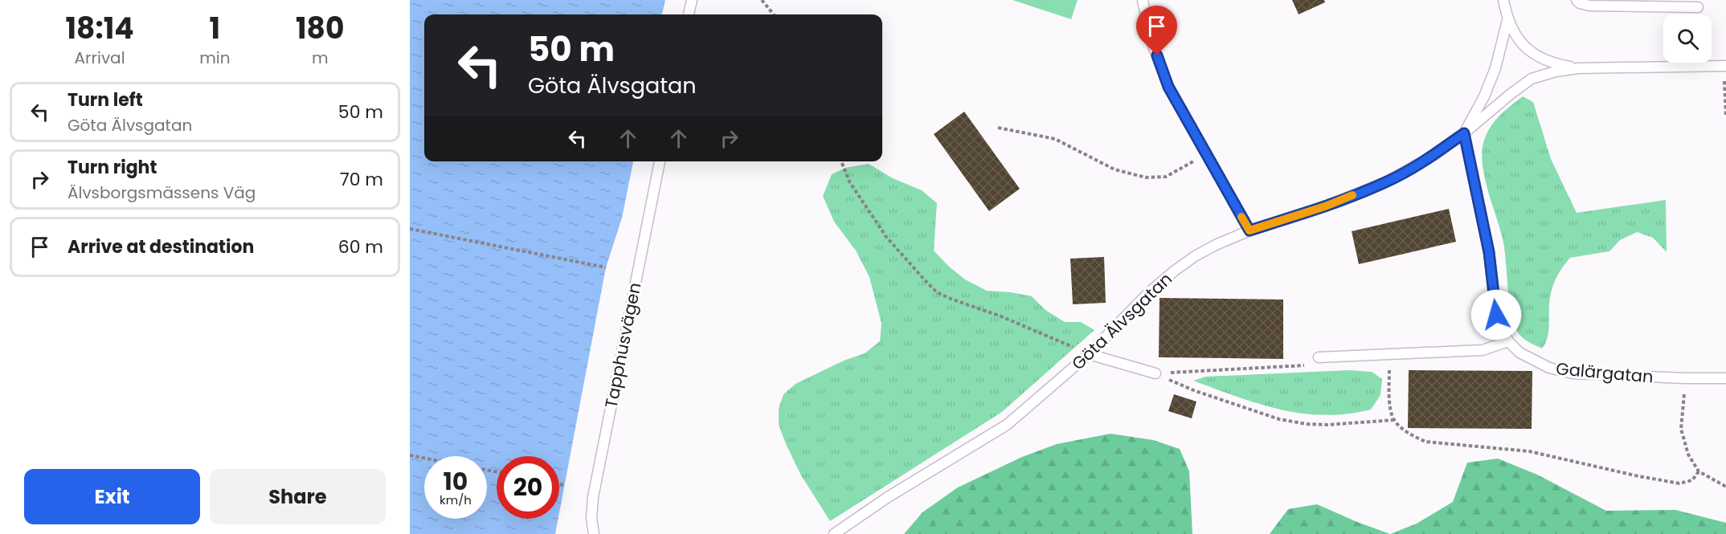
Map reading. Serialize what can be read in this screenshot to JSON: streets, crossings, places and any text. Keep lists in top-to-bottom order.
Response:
{
  "streets": {
    "lane": ["Göta Älvsgatan", "Tapphusvägen", "Galärgatan"]
  },
  "crossings": [
    ["Göta Älvsgatan", "Galärgatan"]
  ],
  "page": {
    "eta": [
      "18:14",
      "Arrival",
      "1",
      "min",
      "180",
      "m"
    ],
    "turn": ["50 m", "Göta Älvsgatan"],
    "list": [
      {
        "name": "Turn left",
        "note": "Göta Älvsgatan",
        "value": "50 m"
      },
      {
        "name": "Turn right",
        "note": "Älvsborgsmässens Väg",
        "value": "70 m"
      },
      {
        "name": "Arrive at destination",
        "value": "60 m"
      }
    ],
    "speed": "10 km/h",
    "limit": "20",
    "buttons": ["Exit", "Share"]
  }
}
